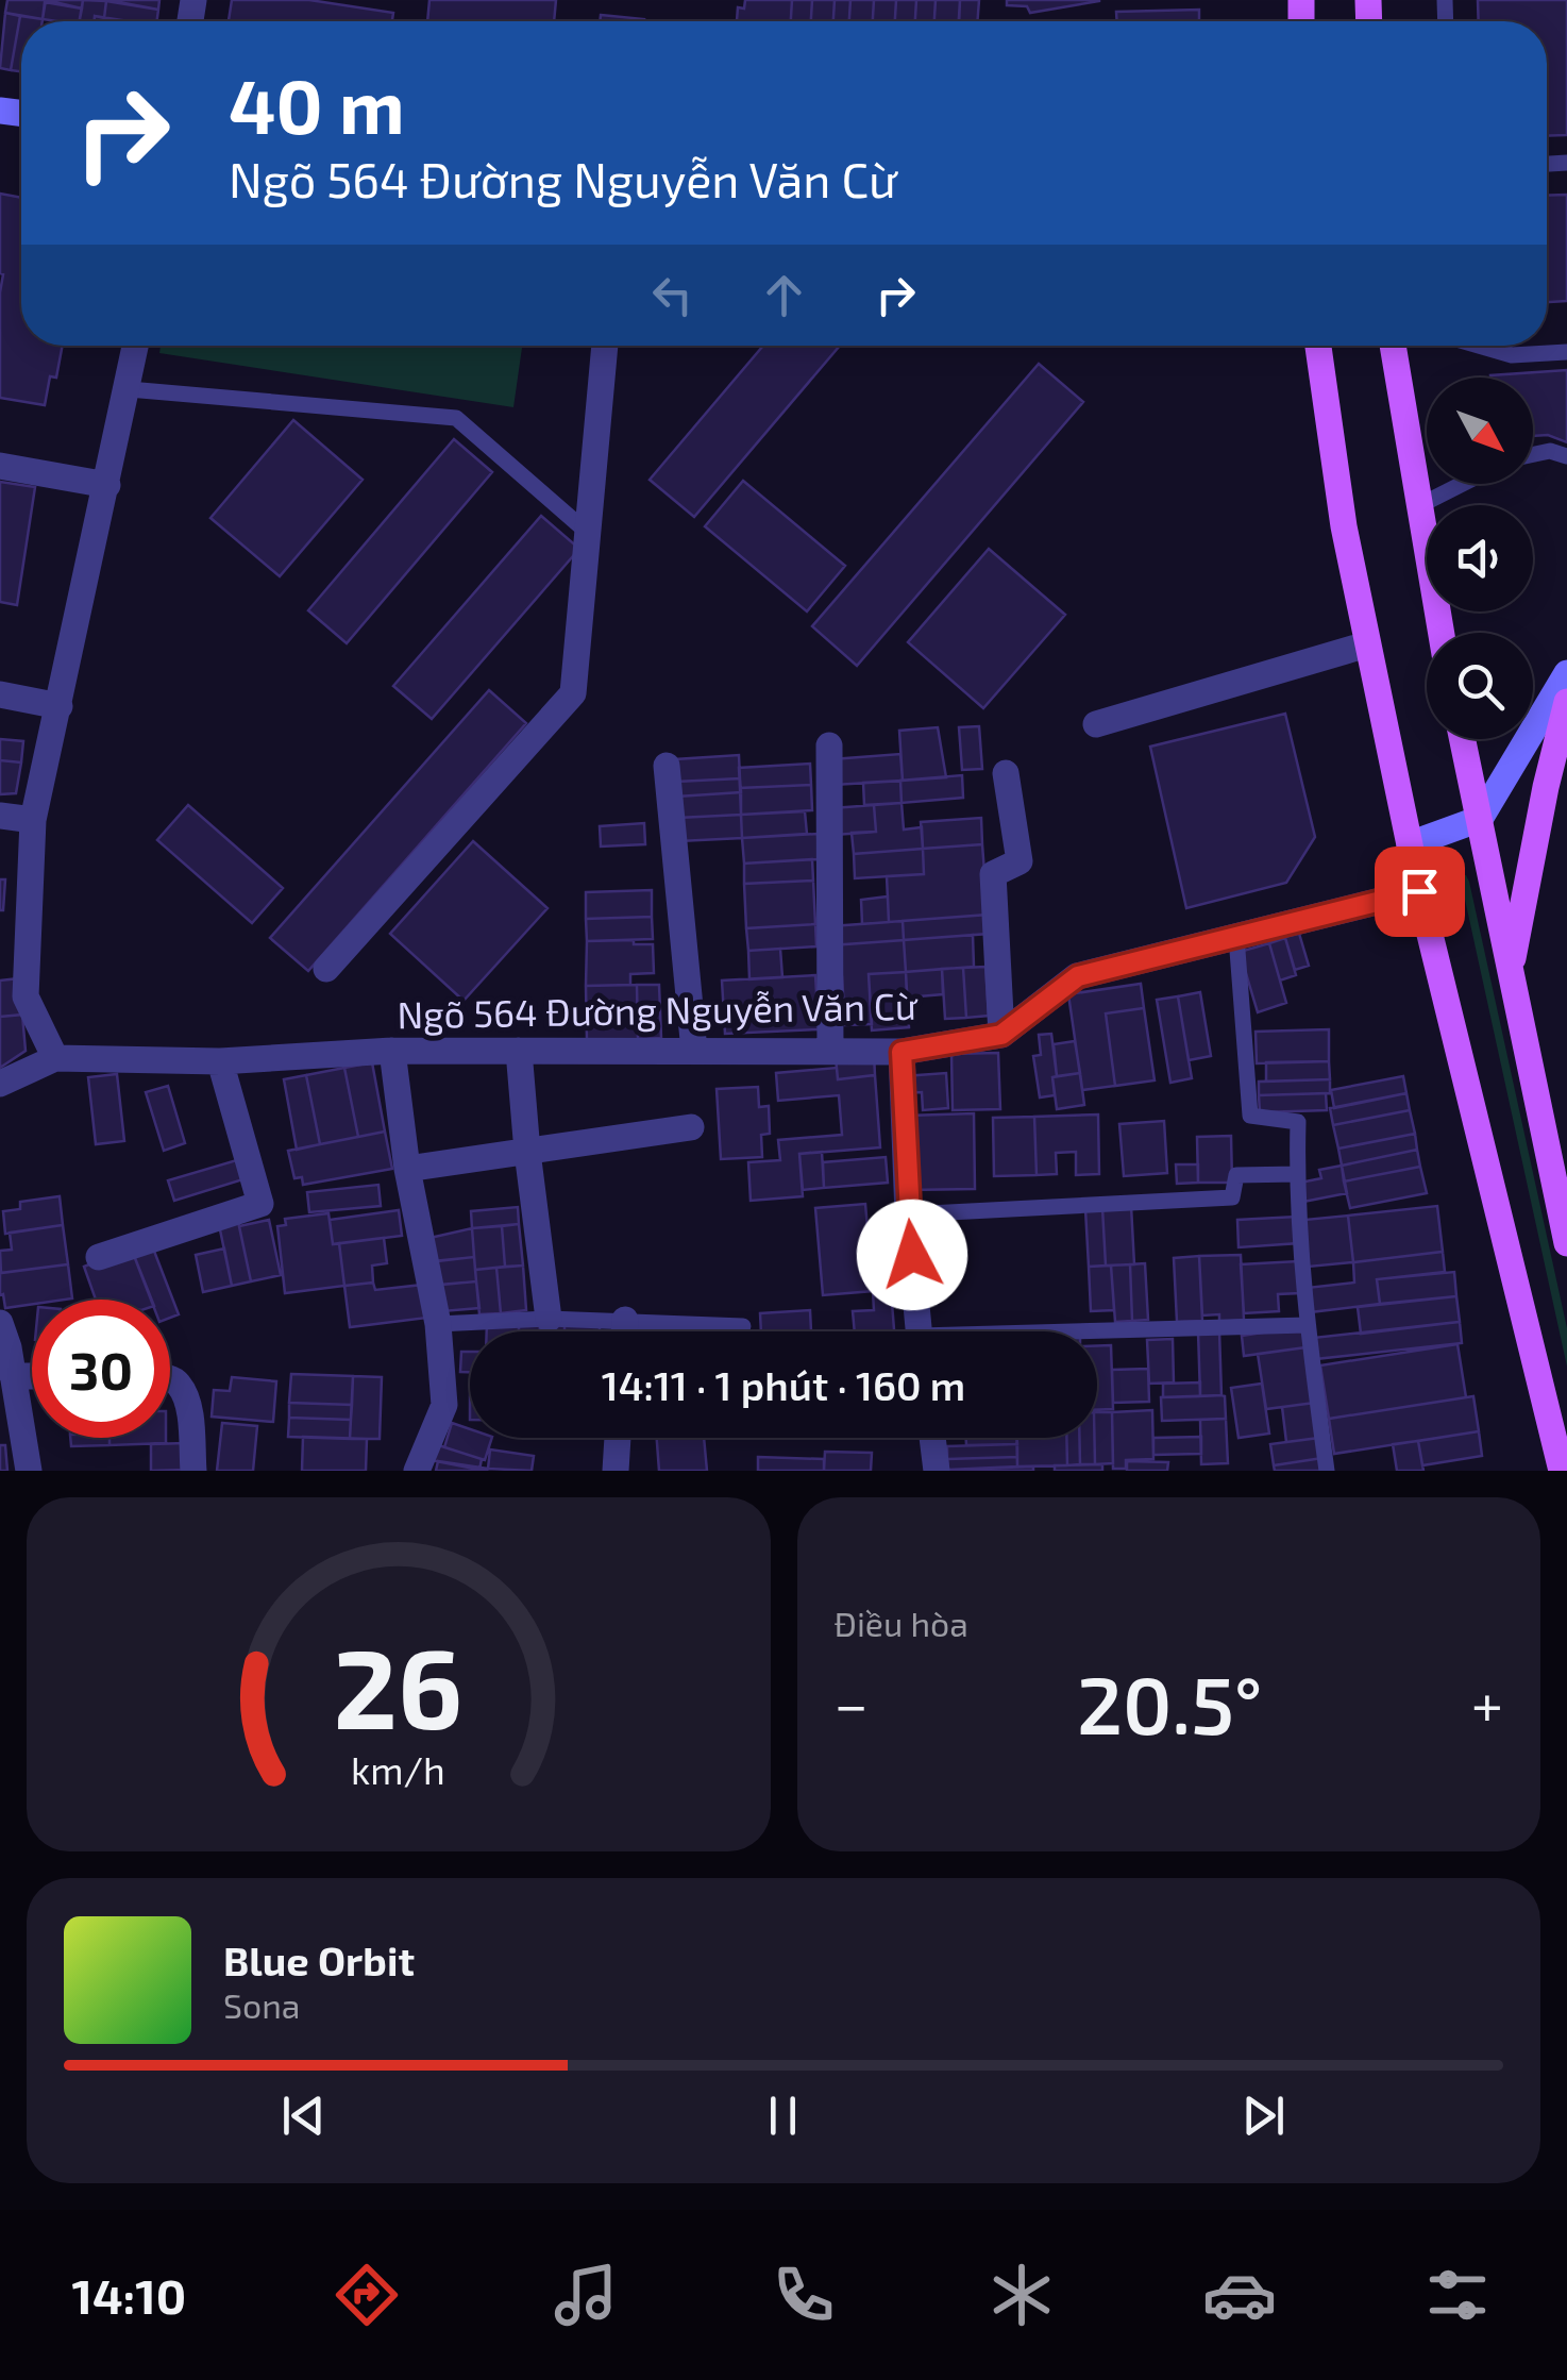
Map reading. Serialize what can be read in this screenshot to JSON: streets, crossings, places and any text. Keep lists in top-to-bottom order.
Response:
{
  "streets": {
    "street": ["Ngõ 564 Đường Nguyễn Văn Cừ"]
  },
  "north": "bottom right",
  "page": {
    "turn": ["40 m", "Ngõ 564 Đường Nguyễn Văn Cừ"],
    "limit": "30",
    "trip": "14:11 · 1 phút · 160 m",
    "tile": "Điều hòa",
    "heat": ["−", "20.5°", "+"],
    "song": ["Blue Orbit", "Sona"],
    "tabs": "14:10",
    "gauge": ["26", "km/h"]
  }
}
